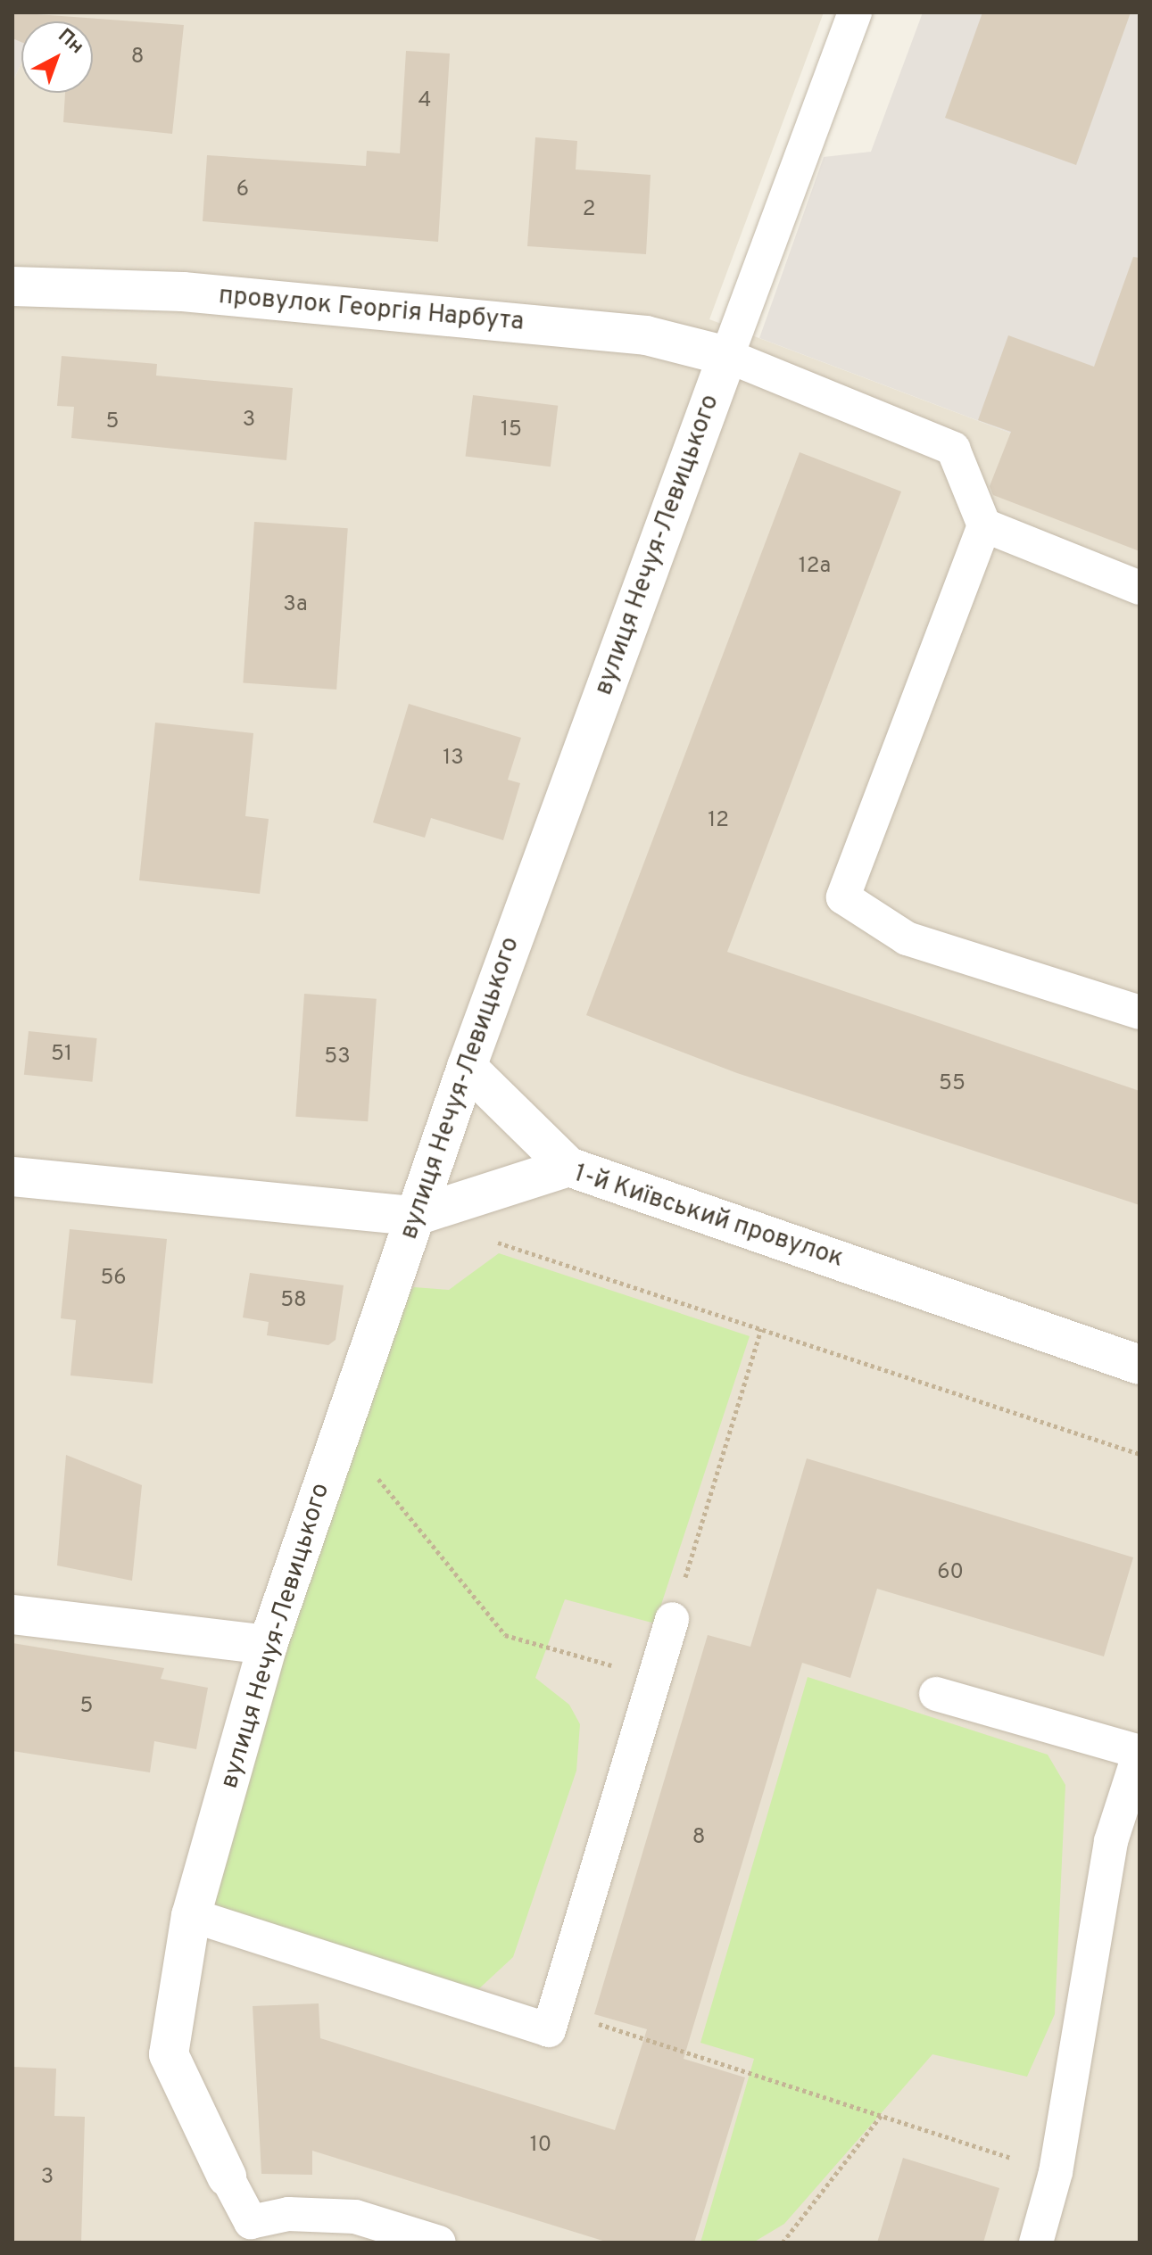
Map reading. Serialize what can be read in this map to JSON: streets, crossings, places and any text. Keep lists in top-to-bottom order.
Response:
{
  "streets": {
    "street": ["провулок Георгія Нарбута", "вулиця Нечуя-Левицького", "1-й Київський провулок"]
  },
  "crossings": [
    ["провулок Георгія Нарбута", "вулиця Нечуя-Левицького"],
    ["вулиця Нечуя-Левицького", "1-й Київський провулок"]
  ],
  "house_numbers": [
    "8",
    "4",
    "6",
    "2",
    "3",
    "5",
    "15",
    "12а",
    "3а",
    "13",
    "12",
    "51",
    "53",
    "55",
    "56",
    "58",
    "60",
    "5",
    "8",
    "10",
    "3"
  ],
  "north": "top right"
}
